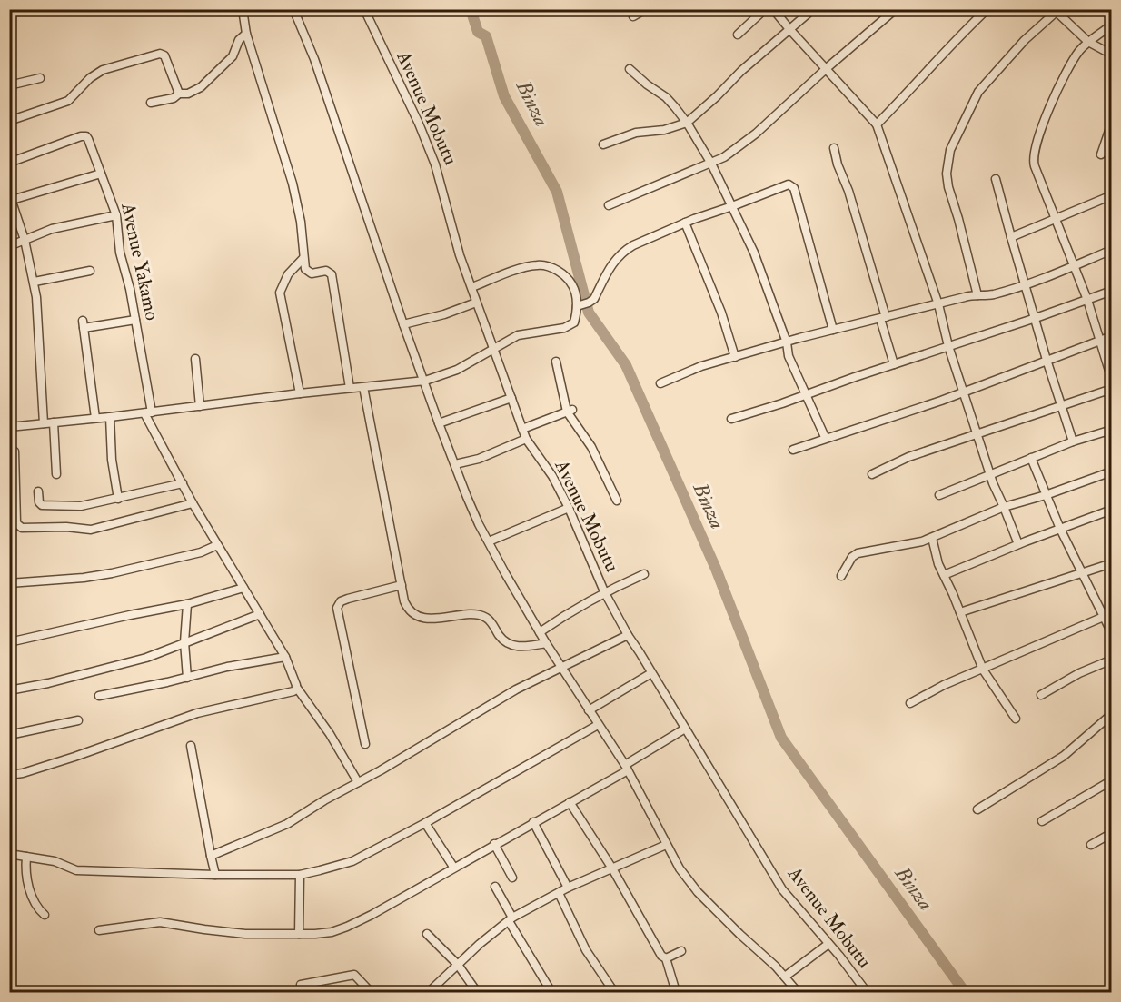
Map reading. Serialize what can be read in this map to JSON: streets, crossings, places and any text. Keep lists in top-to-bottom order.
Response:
{
  "streets": {
    "street": ["Avenue Mobutu", "Avenue Yakamo"]
  },
  "water": ["Binza"]
}
